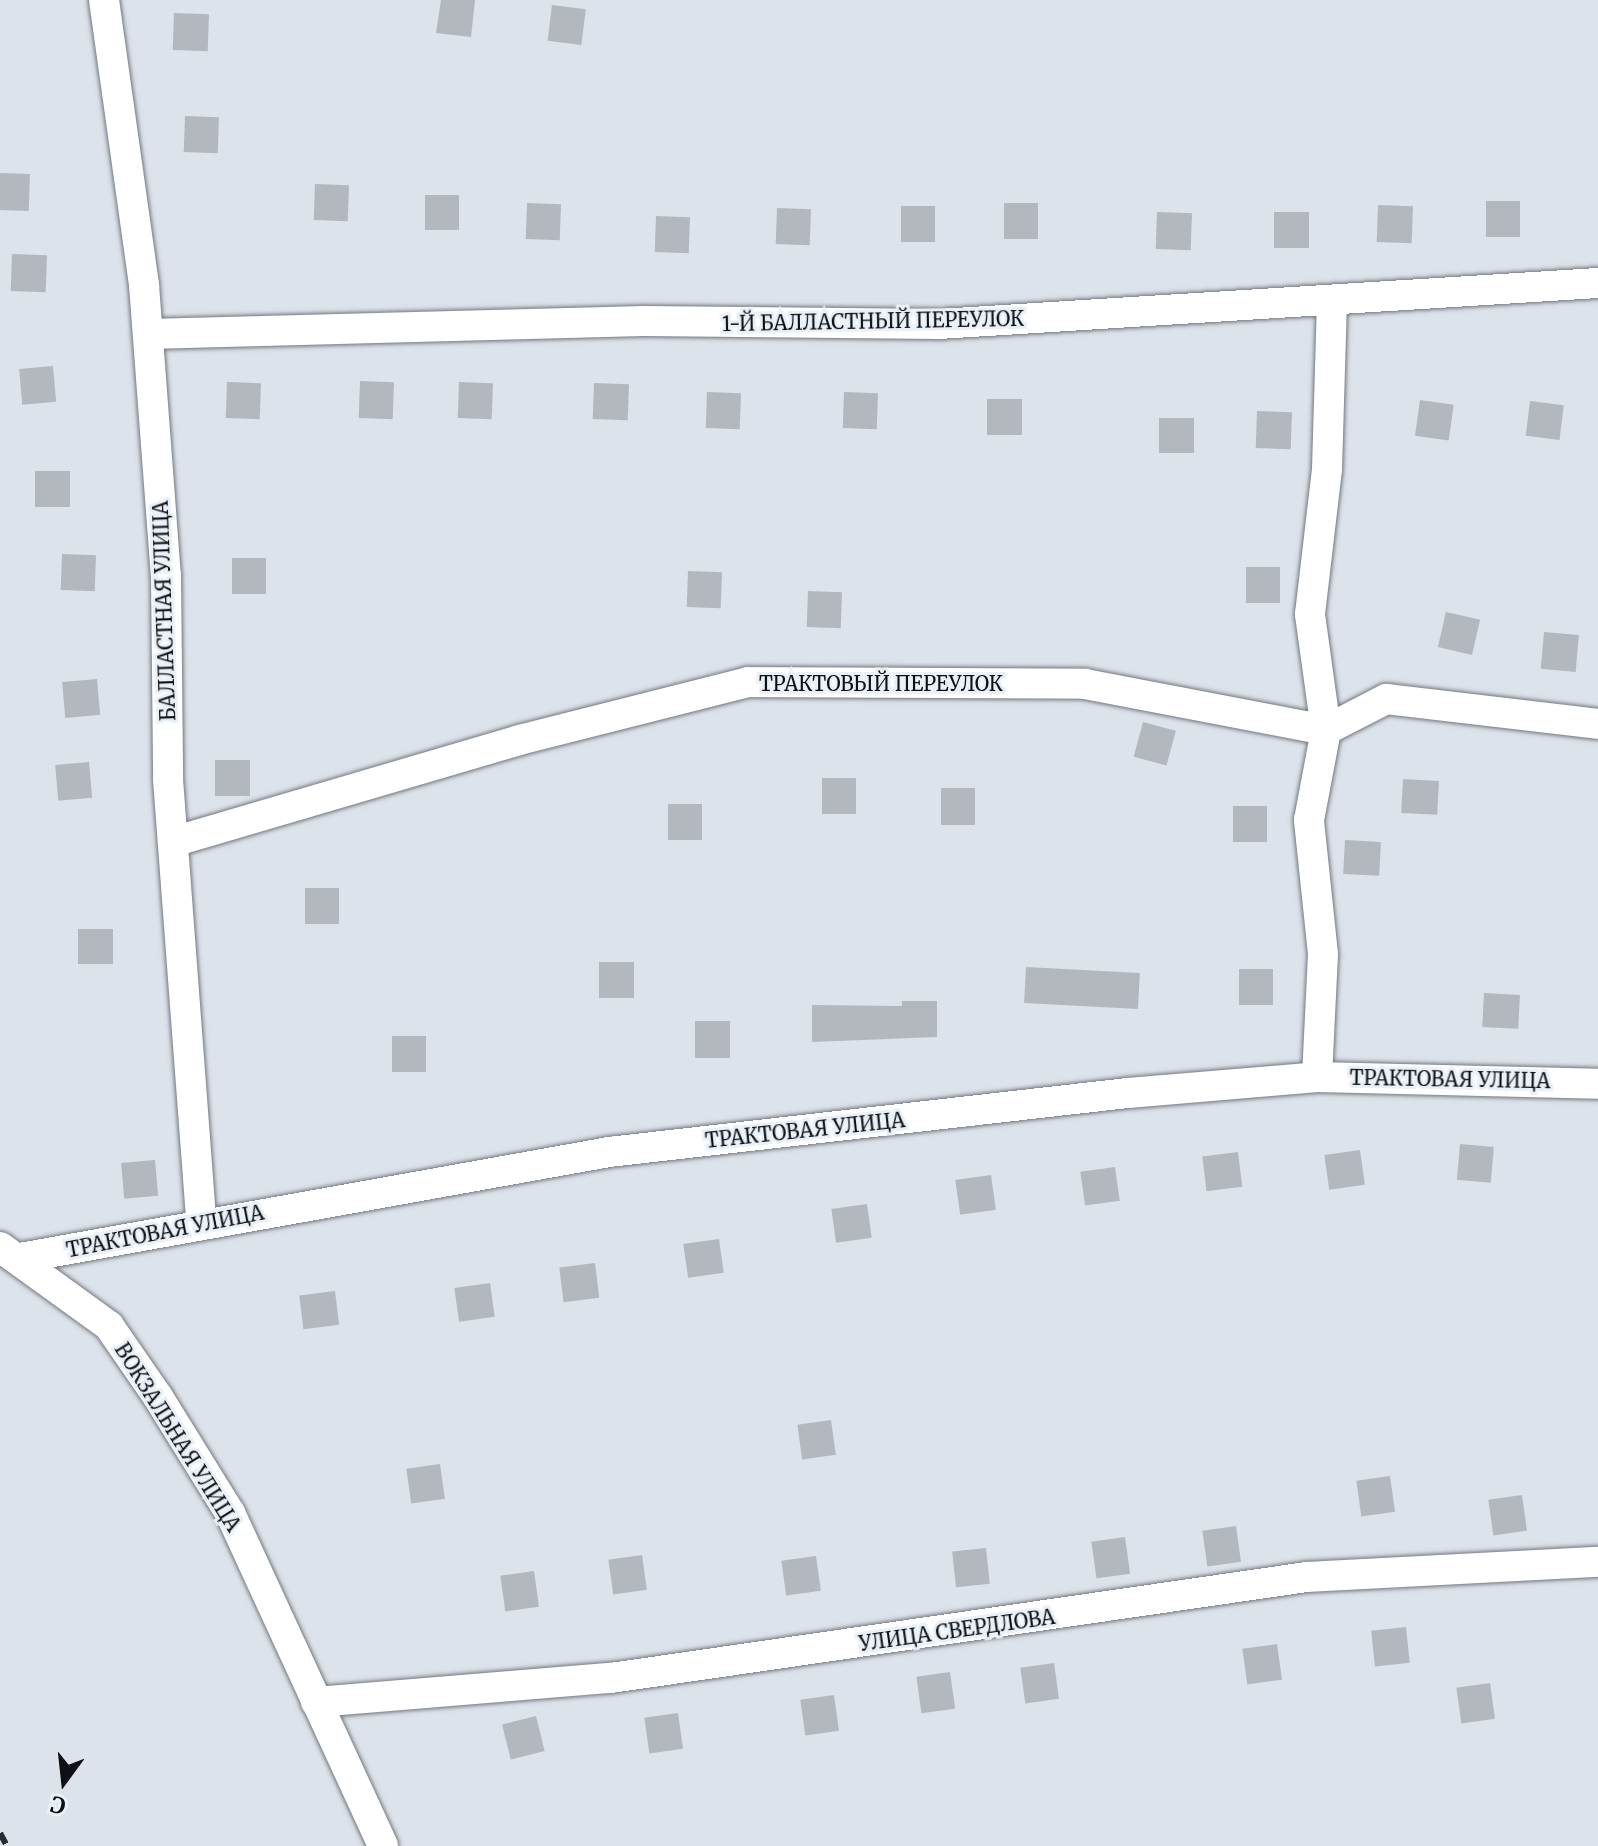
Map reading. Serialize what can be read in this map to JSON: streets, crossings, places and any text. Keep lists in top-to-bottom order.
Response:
{
  "streets": {
    "street": [
      "1-Й БАЛЛАСТНЫЙ ПЕРЕУЛОК",
      "БАЛЛАСТНАЯ УЛИЦА",
      "ТРАКТОВЫЙ ПЕРЕУЛОК",
      "ТРАКТОВАЯ УЛИЦА",
      "ВОКЗАЛЬНАЯ УЛИЦА",
      "УЛИЦА СВЕРДЛОВА"
    ]
  },
  "crossings": [
    ["1-Й БАЛЛАСТНЫЙ ПЕРЕУЛОК", "БАЛЛАСТНАЯ УЛИЦА"],
    ["БАЛЛАСТНАЯ УЛИЦА", "ТРАКТОВЫЙ ПЕРЕУЛОК"],
    ["БАЛЛАСТНАЯ УЛИЦА", "ТРАКТОВАЯ УЛИЦА"],
    ["ТРАКТОВАЯ УЛИЦА", "ВОКЗАЛЬНАЯ УЛИЦА"],
    ["ВОКЗАЛЬНАЯ УЛИЦА", "УЛИЦА СВЕРДЛОВА"]
  ],
  "north": "bottom"
}
